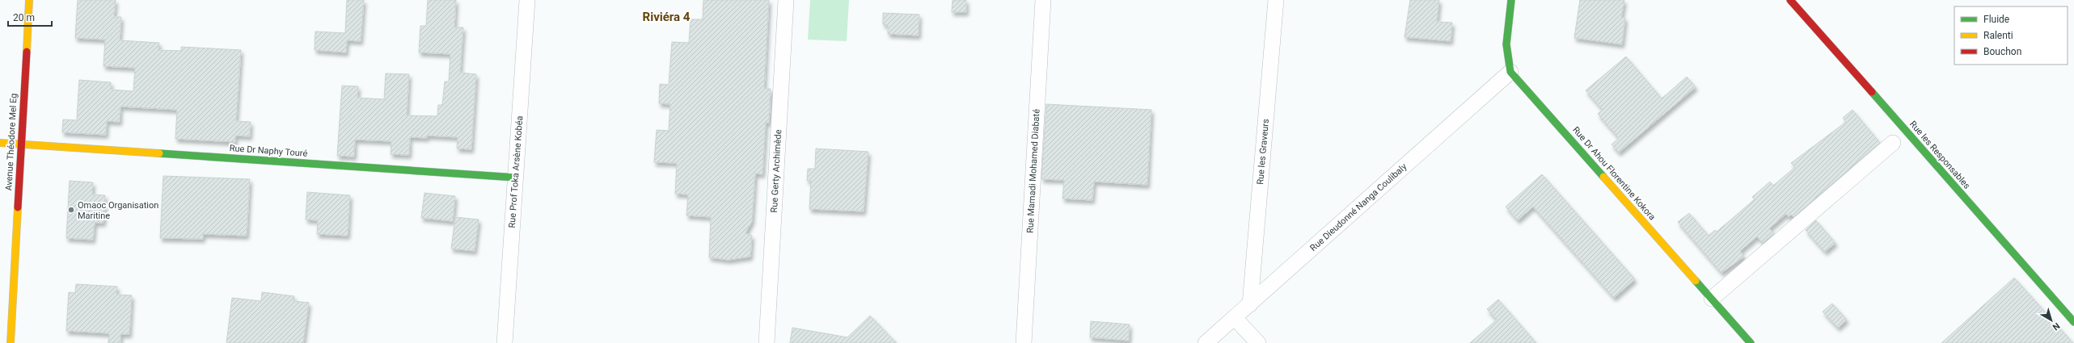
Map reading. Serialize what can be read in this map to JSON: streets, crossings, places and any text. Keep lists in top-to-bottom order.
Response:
{
  "streets": {
    "street": [
      "Avenue Théodore Mel Eg",
      "Rue Dr Naphy Touré",
      "Rue les Graveurs",
      "Rue les Responsables",
      "Rue Gerty Archimède",
      "Rue Mamadi Mohamed Diabaté",
      "Rue Prof Toka Arsène Kobéa",
      "Rue Dr Ahou Florentine Kokora",
      "Rue Dieudonné Nanga Coulibaly"
    ]
  },
  "crossings": [
    ["Avenue Théodore Mel Eg", "Rue Dr Naphy Touré"],
    ["Rue Dr Naphy Touré", "Rue Prof Toka Arsène Kobéa"],
    ["Rue les Graveurs", "Rue Dieudonné Nanga Coulibaly"],
    ["Rue Dr Ahou Florentine Kokora", "Rue Dieudonné Nanga Coulibaly"]
  ],
  "districts": ["Riviéra 4"],
  "places": ["Omaoc Organisation Maritine"],
  "legend": ["Fluide", "Ralenti", "Bouchon"],
  "scale_bar": "20 m",
  "north": "bottom right"
}
